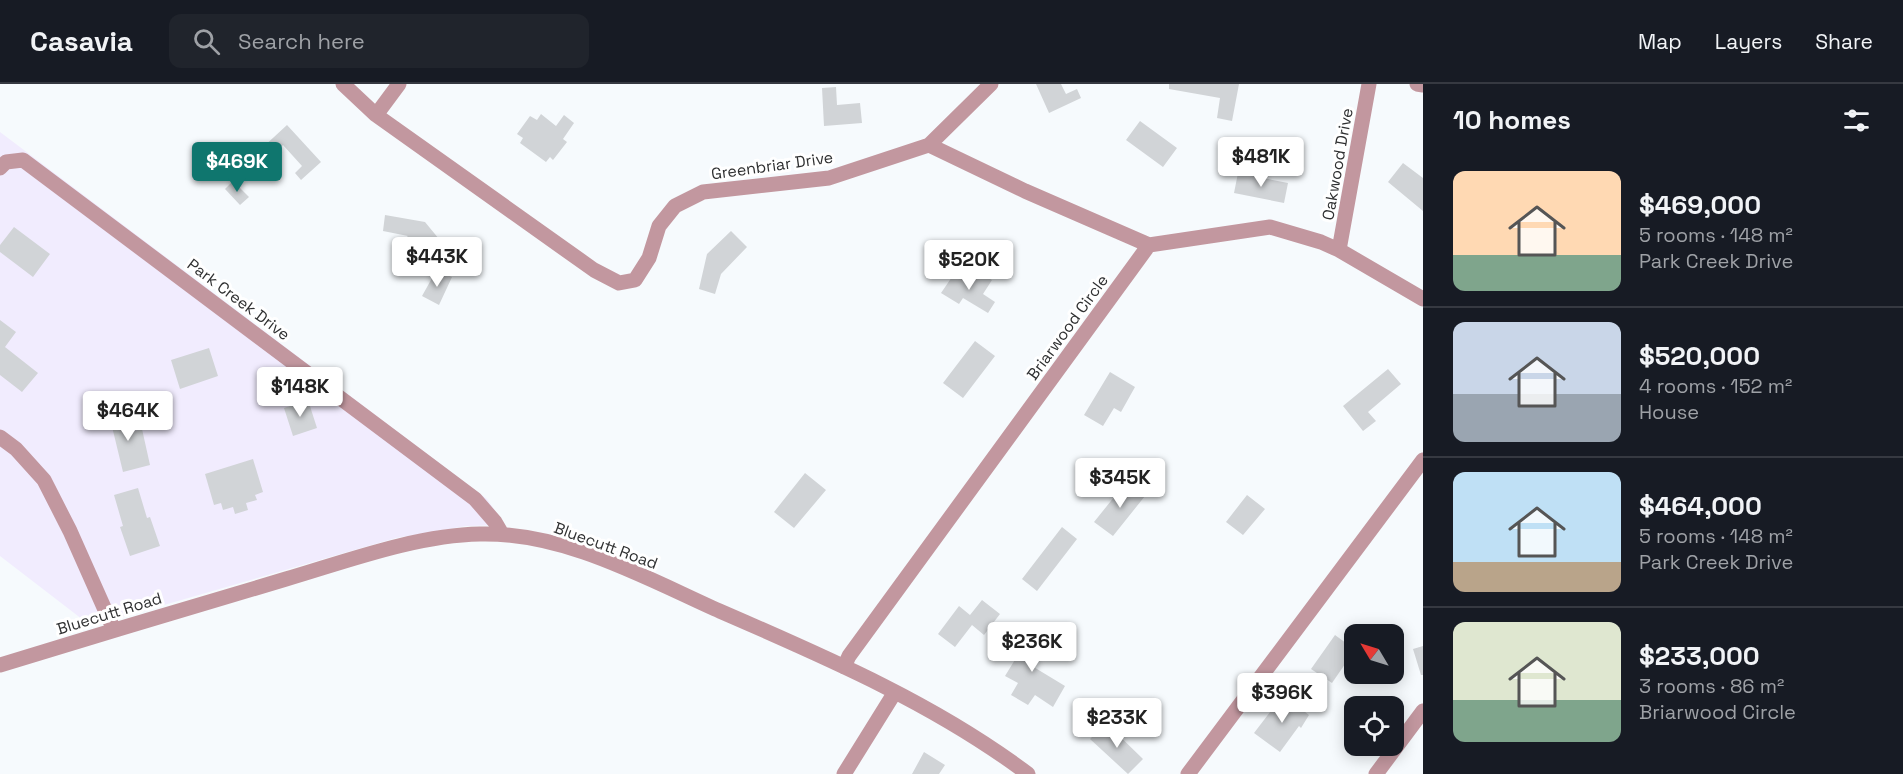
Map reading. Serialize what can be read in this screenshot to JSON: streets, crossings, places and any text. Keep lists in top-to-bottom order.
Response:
{
  "streets": {
    "street": [
      "Oakwood Drive",
      "Greenbriar Drive",
      "Park Creek Drive",
      "Briarwood Circle",
      "Bluecutt Road"
    ]
  },
  "crossings": [
    ["Park Creek Drive", "Bluecutt Road"],
    ["Briarwood Circle", "Bluecutt Road"]
  ],
  "north": "top left",
  "page": {
    "header": "Casavia",
    "search": "Search here",
    "nav": ["Map", "Layers", "Share"],
    "heading": "10 homes",
    "price": [
      "$481K",
      "$469K",
      "$443K",
      "$520K",
      "$148K",
      "$464K",
      "$345K",
      "$236K",
      "$396K",
      "$233K"
    ],
    "list": [
      {
        "name": "$469,000",
        "note": "5 rooms · 148 m² · Park Creek Drive"
      },
      {
        "name": "$520,000",
        "note": "4 rooms · 152 m² · House"
      },
      {
        "name": "$464,000",
        "note": "5 rooms · 148 m² · Park Creek Drive"
      },
      {
        "name": "$233,000",
        "note": "3 rooms · 86 m² · Briarwood Circle"
      }
    ]
  }
}
